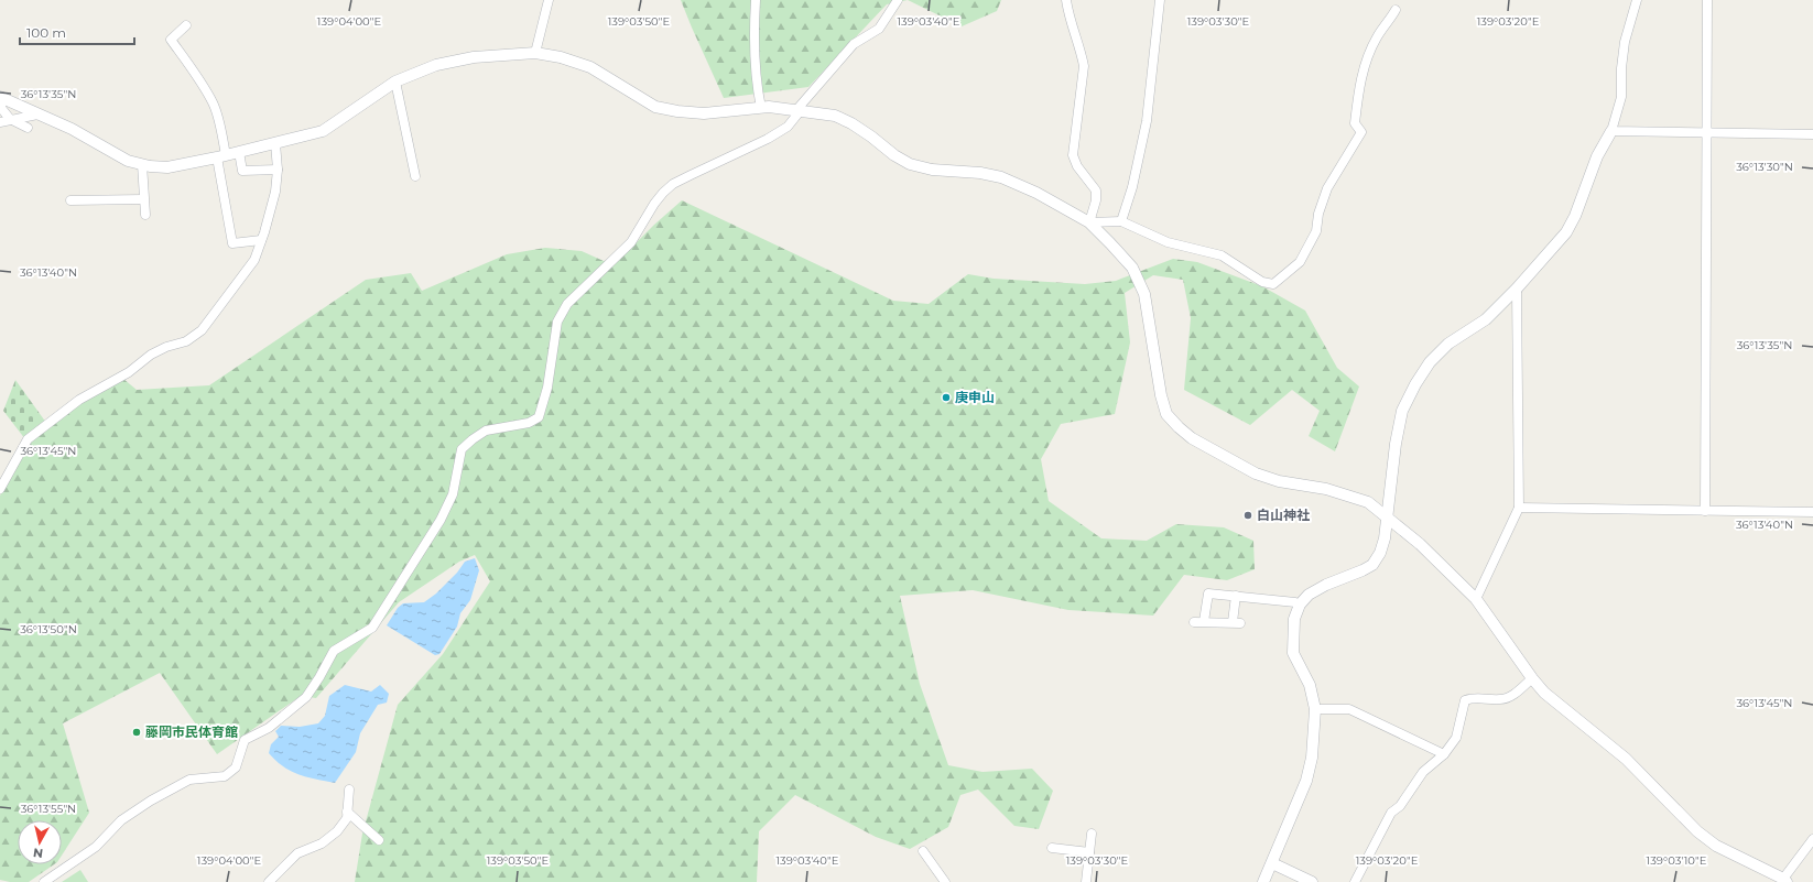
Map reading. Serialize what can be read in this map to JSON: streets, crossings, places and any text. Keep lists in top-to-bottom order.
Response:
{
  "places": ["庚申山", "白山神社", "藤岡市民体育館"],
  "scale_bar": "100 m",
  "north": "bottom",
  "coordinates": [
    "139°04'00\"E",
    "139°03'50\"E",
    "139°03'40\"E",
    "139°03'30\"E",
    "139°03'20\"E",
    "36°13'35\"N",
    "36°13'30\"N",
    "36°13'40\"N",
    "36°13'45\"N",
    "36°13'50\"N",
    "36°13'55\"N",
    "139°03'10\"E"
  ]
}
